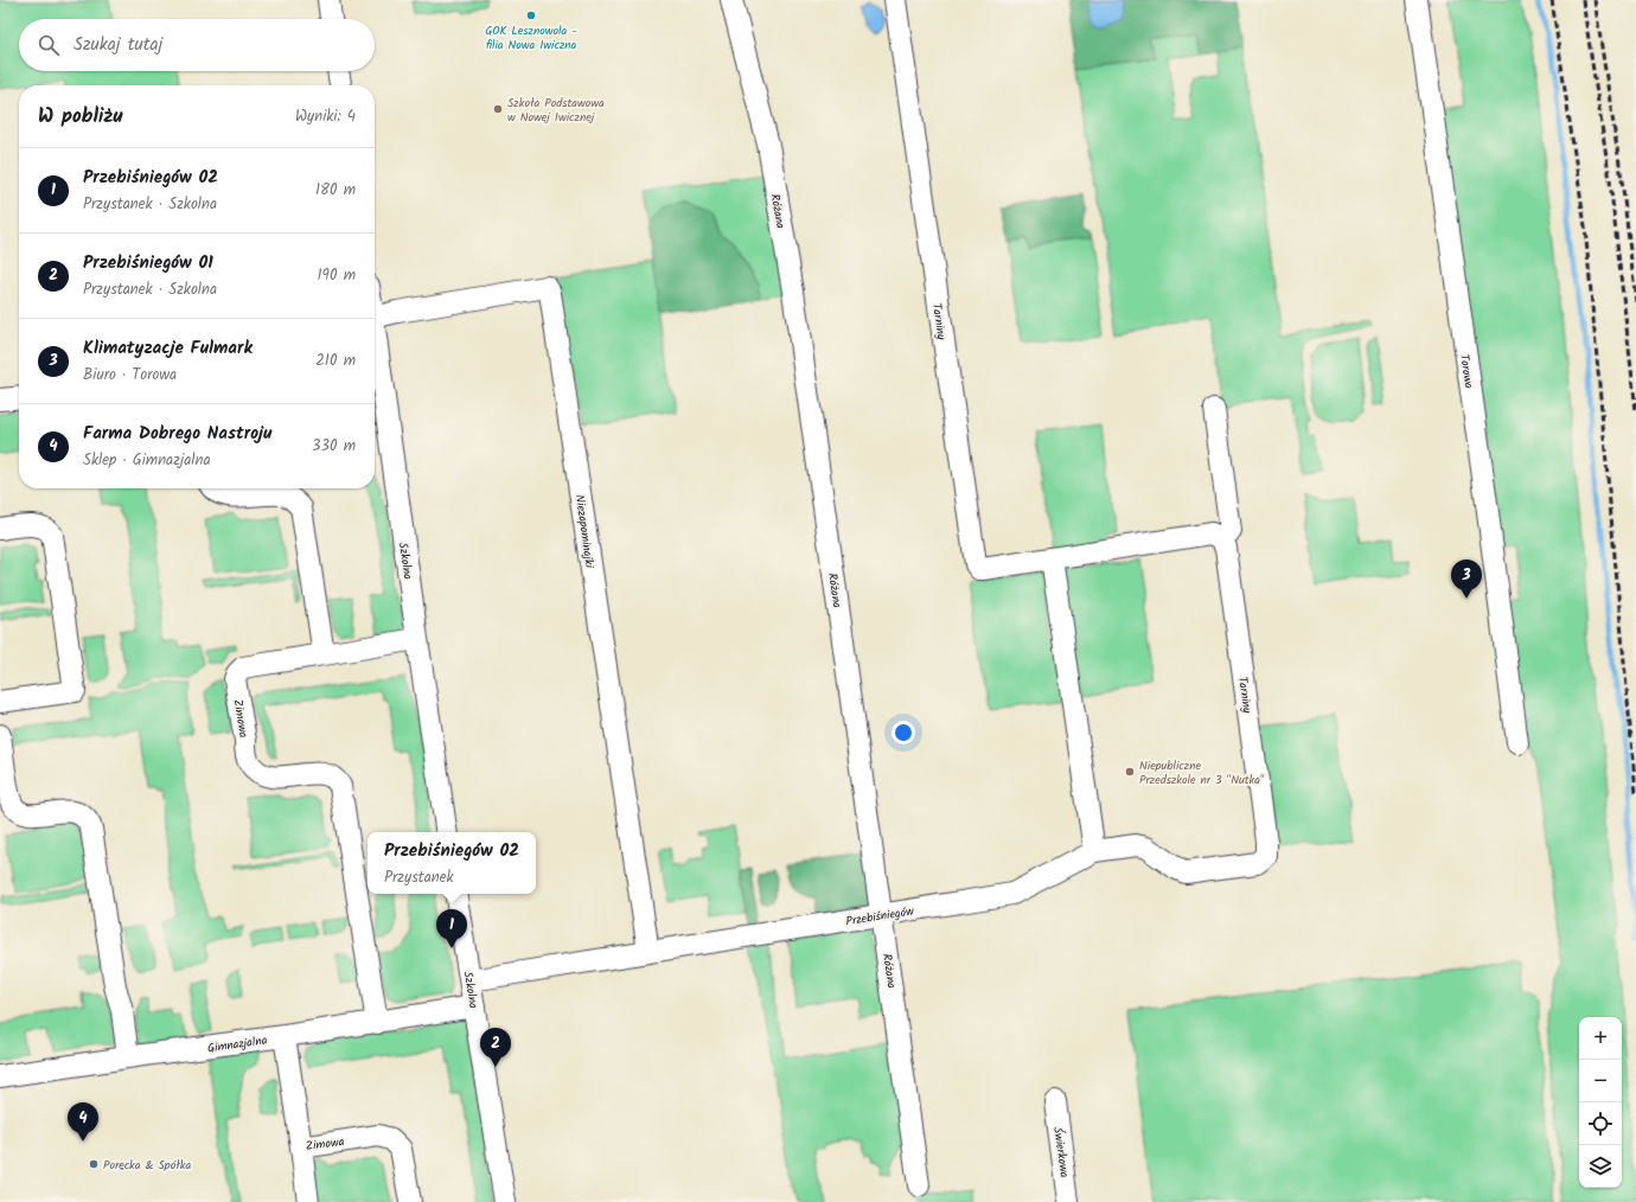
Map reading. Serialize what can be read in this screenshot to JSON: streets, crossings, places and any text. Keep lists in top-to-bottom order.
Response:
{
  "streets": {
    "street": [
      "Różana",
      "Tarniny",
      "Torowa",
      "Niezapominajki",
      "Szkolna",
      "Zimowa",
      "Przebiśniegów",
      "Gimnazjalna",
      "Świerkowa"
    ]
  },
  "crossings": [
    ["Różana", "Przebiśniegów"],
    ["Tarniny", "Przebiśniegów"],
    ["Niezapominajki", "Przebiśniegów"],
    ["Szkolna", "Zimowa"],
    ["Szkolna", "Przebiśniegów"],
    ["Szkolna", "Gimnazjalna"],
    ["Zimowa", "Gimnazjalna"]
  ],
  "places": [
    "GOK Lesznowola - filia Nowa Iwiczna",
    "Szkoła Podstawowa w Nowej Iwicznej",
    "Niepubliczne Przedszkole nr 3 \"Nutka\"",
    "Poręcka & Spółka"
  ],
  "page": {
    "search": "Szukaj tutaj",
    "heading": ["W pobliżu", "Wyniki: 4"],
    "list": [
      {
        "mark": "1",
        "name": "Przebiśniegów 02",
        "note": "Przystanek · Szkolna",
        "value": "180 m"
      },
      {
        "mark": "2",
        "name": "Przebiśniegów 01",
        "note": "Przystanek · Szkolna",
        "value": "190 m"
      },
      {
        "mark": "3",
        "name": "Klimatyzacje Fulmark",
        "note": "Biuro · Torowa",
        "value": "210 m"
      },
      {
        "mark": "4",
        "name": "Farma Dobrego Nastroju",
        "note": "Sklep · Gimnazjalna",
        "value": "330 m"
      }
    ],
    "pins": [
      "3",
      "1",
      "2",
      "4"
    ],
    "popup": ["Przebiśniegów 02", "Przystanek"],
    "map_buttons": ["+", "−"]
  }
}
